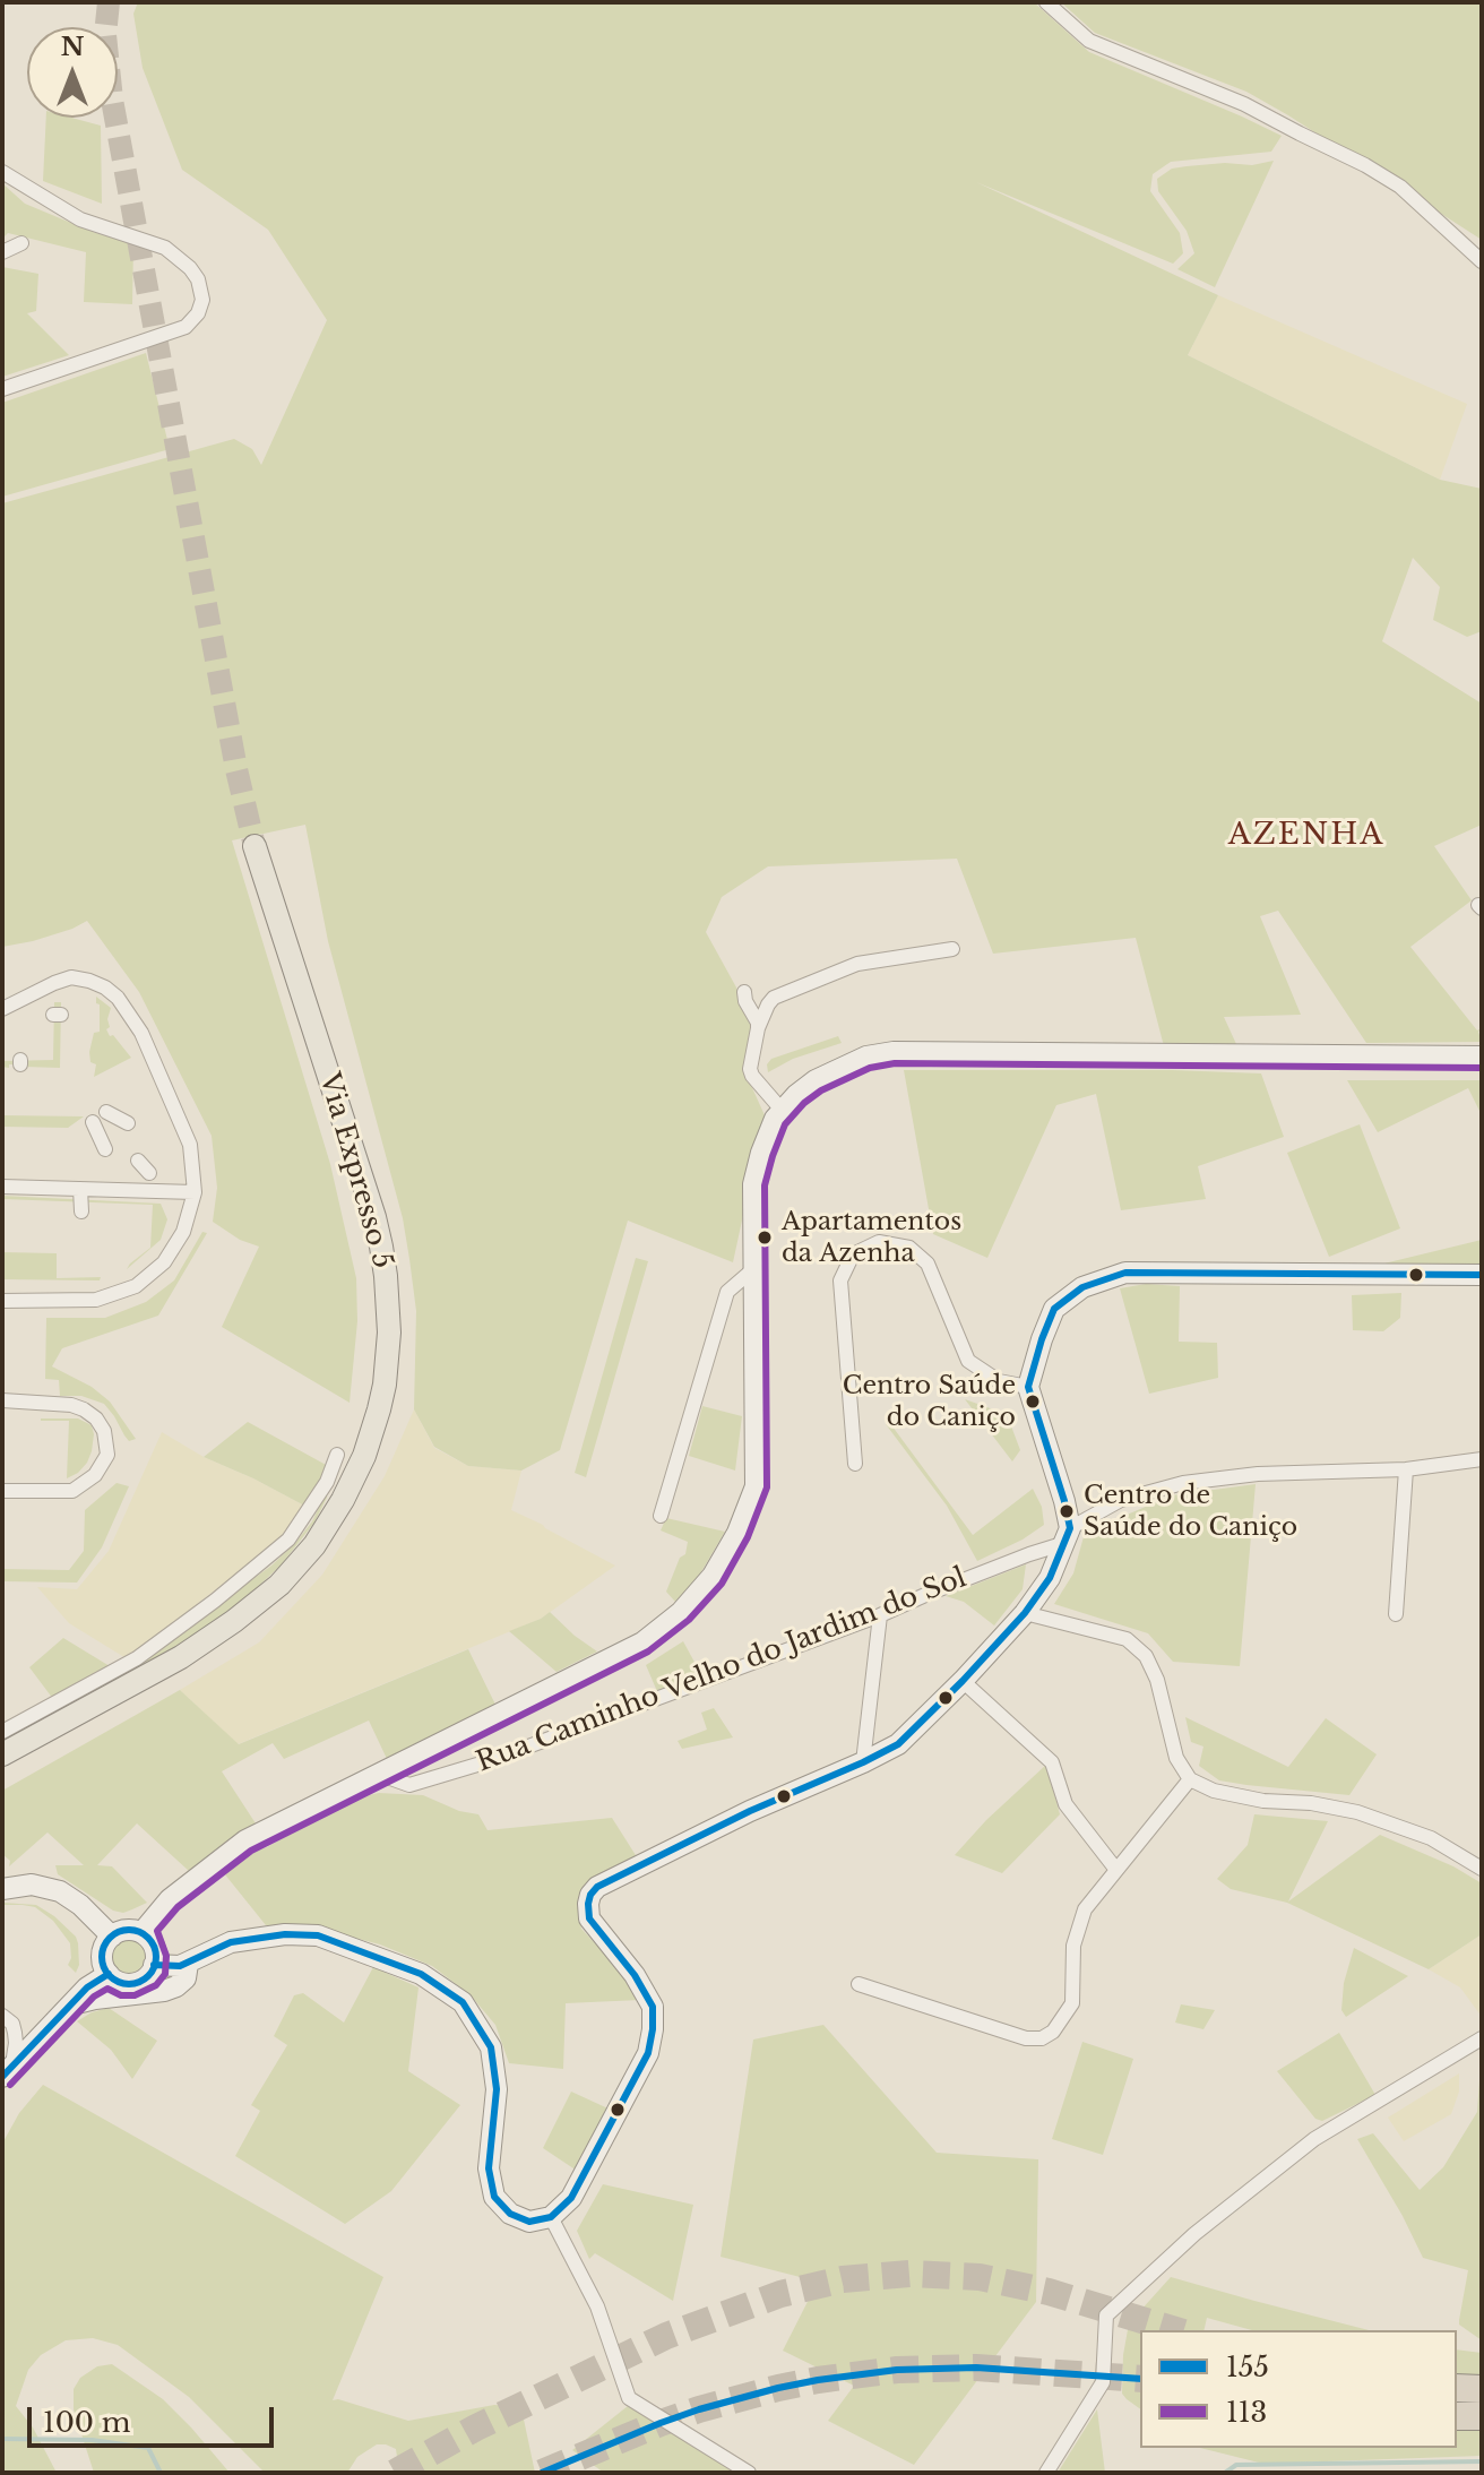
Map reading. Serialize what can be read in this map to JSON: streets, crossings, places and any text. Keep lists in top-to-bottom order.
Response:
{
  "streets": {
    "main road": ["Via Expresso 5"],
    "street": ["Rua Caminho Velho do Jardim do Sol"]
  },
  "districts": ["AZENHA"],
  "places": ["Apartamentos da Azenha", "Centro Saúde do Caniço", "Centro de Saúde do Caniço"],
  "lines": ["transit line 113", "transit line 155"],
  "legend": ["155", "113"],
  "scale_bar": "100 m",
  "north": "top"
}
